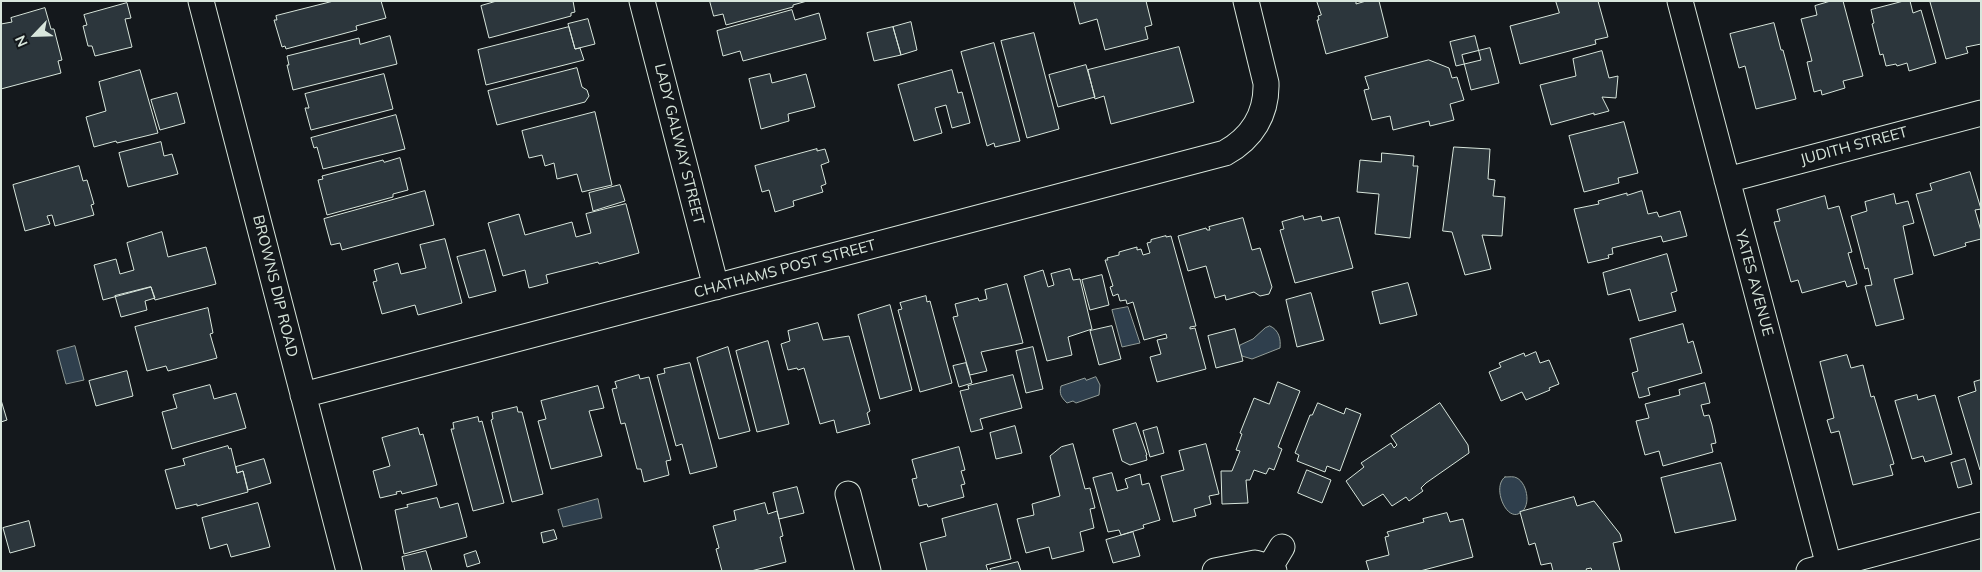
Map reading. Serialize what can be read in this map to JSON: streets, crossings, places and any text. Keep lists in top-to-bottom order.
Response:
{
  "streets": {
    "street": [
      "LADY GALWAY STREET",
      "JUDITH STREET",
      "CHATHAMS POST STREET",
      "YATES AVENUE",
      "BROWNS DIP ROAD"
    ]
  },
  "crossings": [
    ["LADY GALWAY STREET", "CHATHAMS POST STREET"],
    ["JUDITH STREET", "YATES AVENUE"],
    ["CHATHAMS POST STREET", "BROWNS DIP ROAD"]
  ],
  "north": "bottom left"
}
